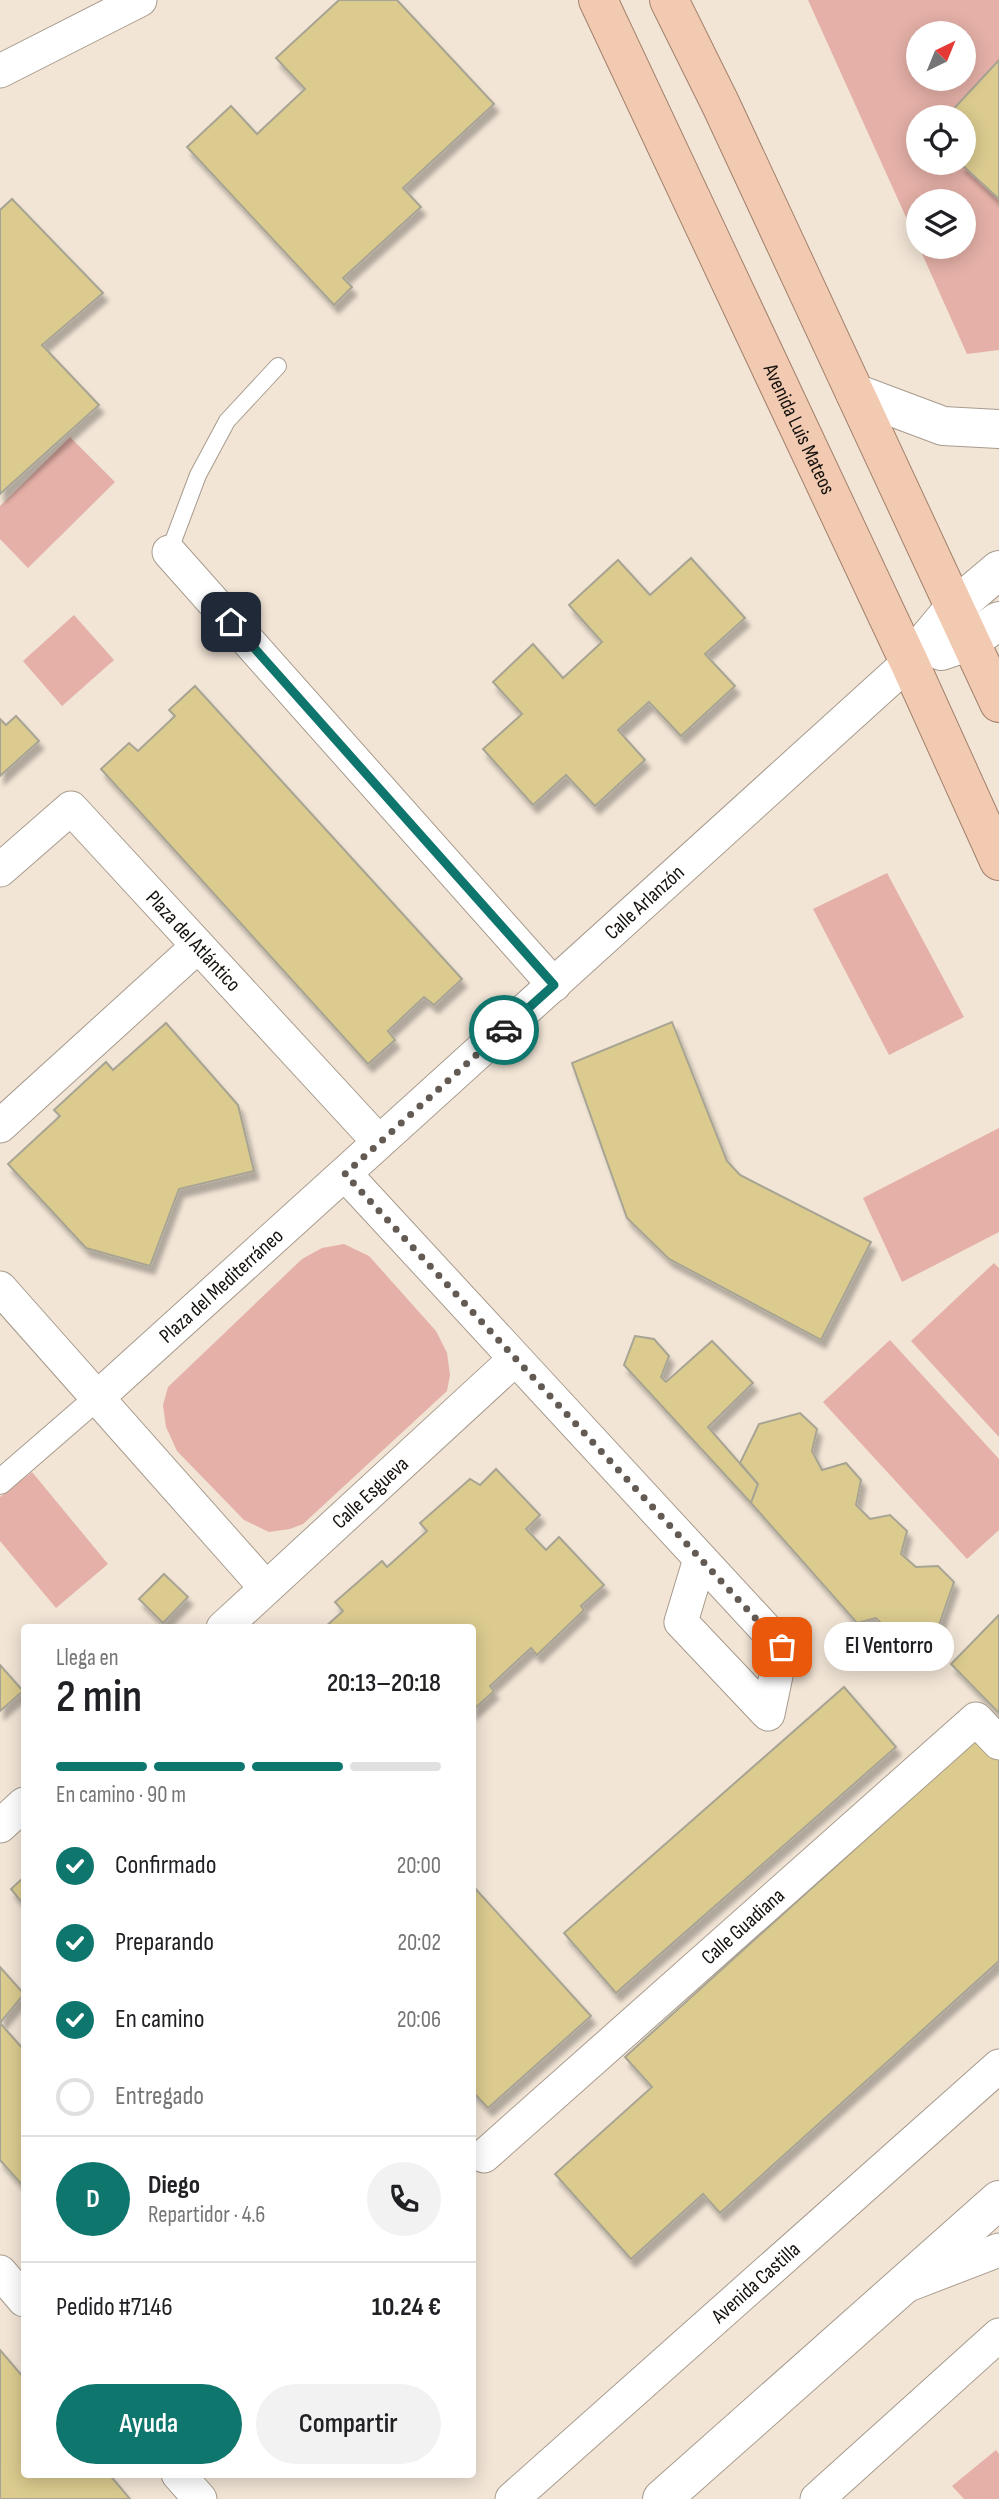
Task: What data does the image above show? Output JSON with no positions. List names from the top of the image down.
{
  "streets": {
    "highway": ["Avenida Luis Mateos"],
    "street": [
      "Calle Arlanzón",
      "Plaza del Atlántico",
      "Plaza del Mediterráneo",
      "Calle Esgueva",
      "Calle Guadiana",
      "Avenida Castilla"
    ]
  },
  "crossings": [
    ["Avenida Luis Mateos", "Calle Arlanzón"],
    ["Calle Arlanzón", "Plaza del Atlántico"],
    ["Calle Arlanzón", "Plaza del Mediterráneo"],
    ["Plaza del Atlántico", "Plaza del Mediterráneo"]
  ],
  "places": ["El Ventorro"],
  "north": "top right",
  "page": {
    "bubble": "El Ventorro",
    "heading": ["2 min", "Llega en", "20:13–20:18"],
    "panel": [
      "Diego",
      "Repartidor · 4.6",
      "Pedido #7146",
      "10.24 €"
    ],
    "bar": "En camino · 90 m",
    "list": [
      ["Confirmado", "20:00"],
      ["Preparando", "20:02"],
      ["En camino", "20:06"],
      "Entregado"
    ],
    "round": "D",
    "buttons": ["Ayuda", "Compartir"]
  }
}
